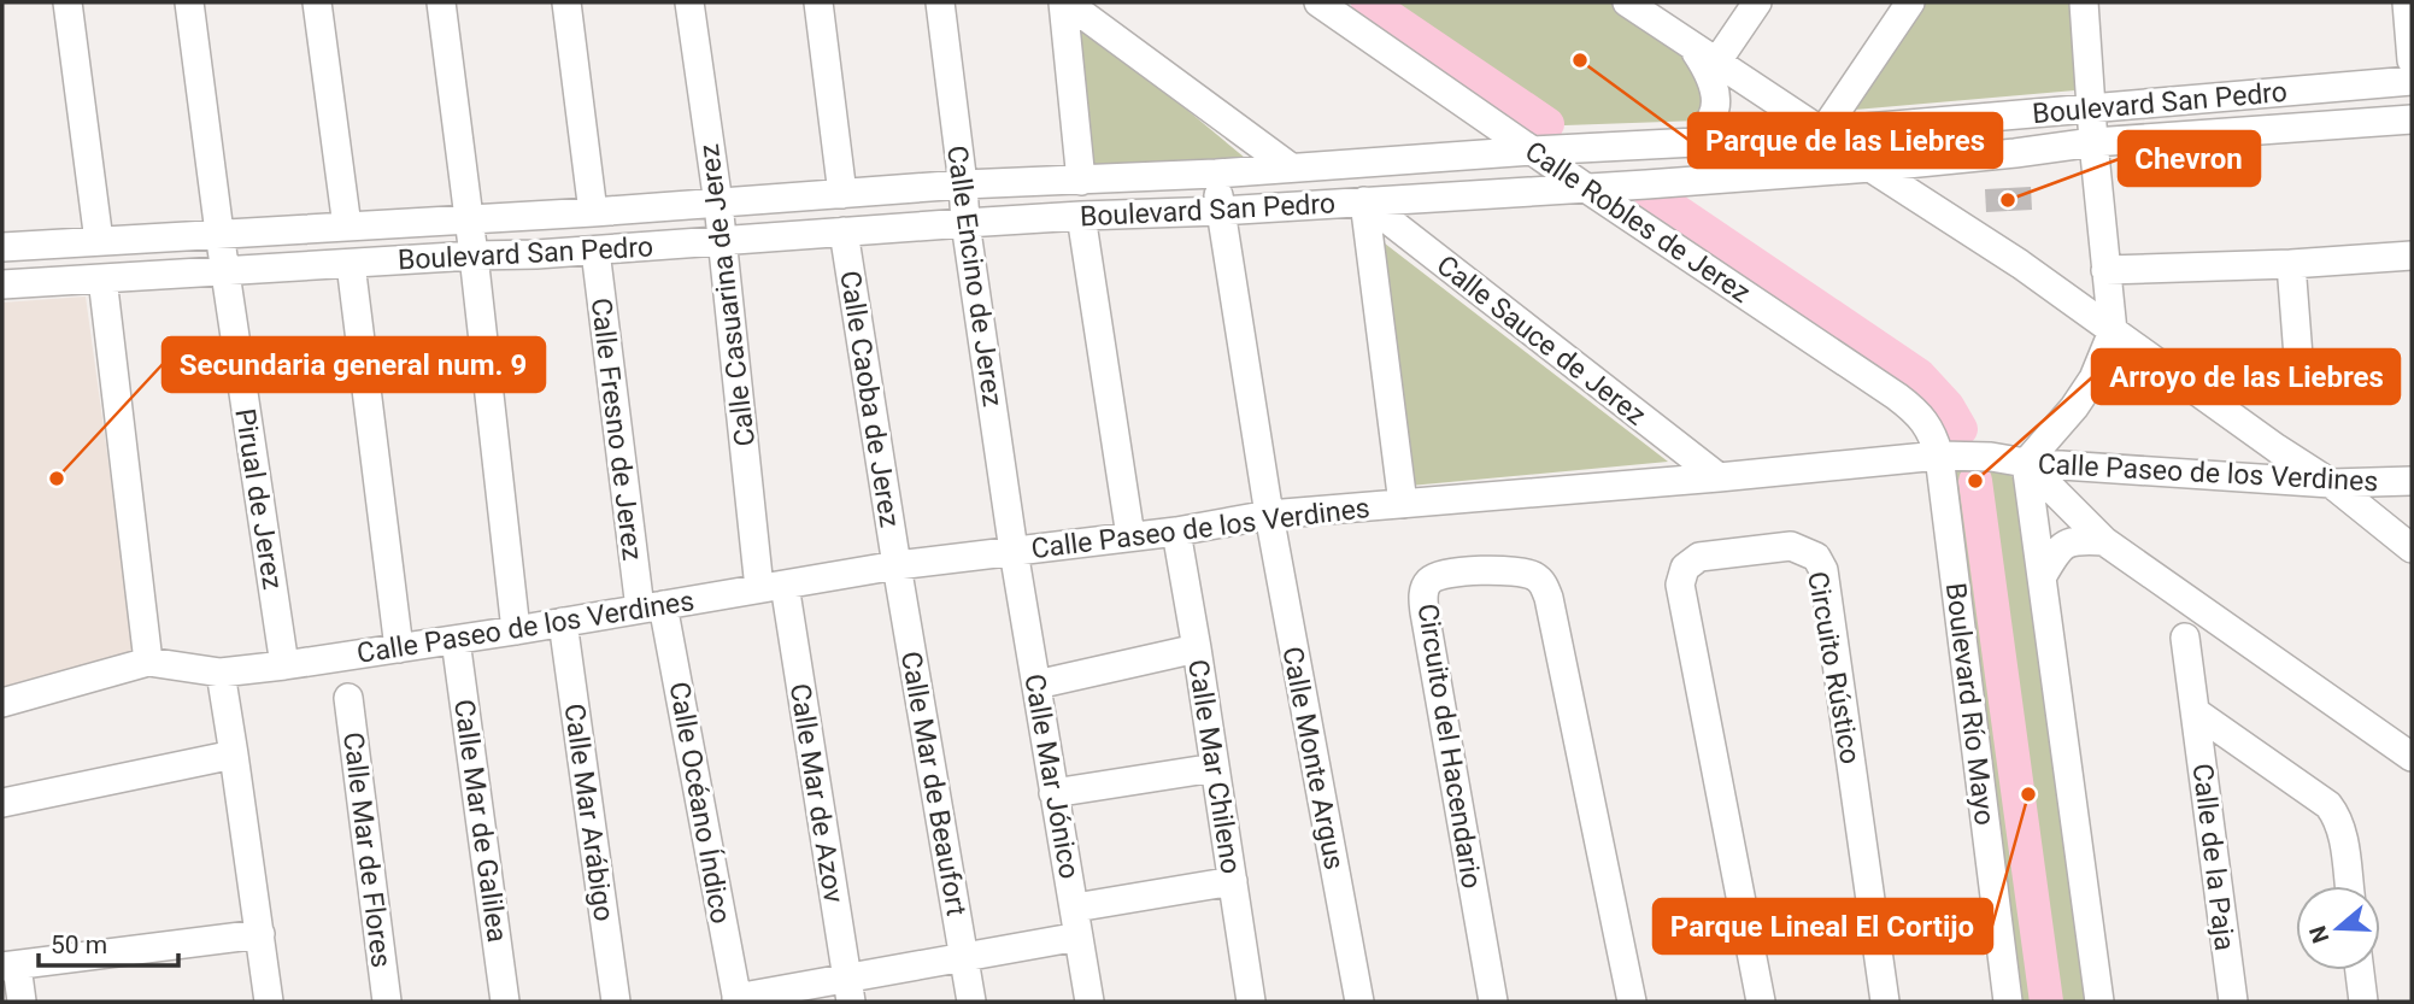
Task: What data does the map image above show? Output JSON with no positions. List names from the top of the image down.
{
  "streets": {
    "street": [
      "Boulevard San Pedro",
      "Calle Robles de Jerez",
      "Calle Encino de Jerez",
      "Calle Casuarina de Jerez",
      "Calle Sauce de Jerez",
      "Calle Caoba de Jerez",
      "Calle Fresno de Jerez",
      "Calle Paseo de los Verdines",
      "Pirual de Jerez",
      "Circuito Rústico",
      "Boulevard Río Mayo",
      "Circuito del Hacendario",
      "Calle Monte Argus",
      "Calle Mar Chileno",
      "Calle Mar Jónico",
      "Calle Mar de Beaufort",
      "Calle Mar de Azov",
      "Calle Océano Índico",
      "Calle Mar Arábigo",
      "Calle Mar de Galilea",
      "Calle Mar de Flores",
      "Calle de la Paja"
    ]
  },
  "crossings": [
    ["Boulevard San Pedro", "Calle Robles de Jerez"],
    ["Boulevard San Pedro", "Calle Encino de Jerez"],
    ["Boulevard San Pedro", "Calle Casuarina de Jerez"],
    ["Boulevard San Pedro", "Calle Sauce de Jerez"],
    ["Boulevard San Pedro", "Calle Caoba de Jerez"],
    ["Boulevard San Pedro", "Calle Fresno de Jerez"],
    ["Boulevard San Pedro", "Pirual de Jerez"],
    ["Boulevard San Pedro", "Calle Monte Argus"],
    ["Calle Robles de Jerez", "Calle Paseo de los Verdines"],
    ["Calle Robles de Jerez", "Boulevard Río Mayo"],
    ["Calle Encino de Jerez", "Calle Paseo de los Verdines"],
    ["Calle Encino de Jerez", "Calle Mar Jónico"],
    ["Calle Casuarina de Jerez", "Calle Paseo de los Verdines"],
    ["Calle Casuarina de Jerez", "Calle Mar de Azov"],
    ["Calle Sauce de Jerez", "Calle Paseo de los Verdines"],
    ["Calle Caoba de Jerez", "Calle Paseo de los Verdines"],
    ["Calle Caoba de Jerez", "Calle Mar de Beaufort"],
    ["Calle Fresno de Jerez", "Calle Paseo de los Verdines"],
    ["Calle Fresno de Jerez", "Calle Océano Índico"],
    ["Calle Paseo de los Verdines", "Pirual de Jerez"],
    ["Calle Paseo de los Verdines", "Boulevard Río Mayo"],
    ["Calle Paseo de los Verdines", "Calle Monte Argus"],
    ["Calle Paseo de los Verdines", "Calle Mar Chileno"],
    ["Calle Paseo de los Verdines", "Calle Mar Jónico"],
    ["Calle Paseo de los Verdines", "Calle Mar de Beaufort"],
    ["Calle Paseo de los Verdines", "Calle Mar de Azov"],
    ["Calle Paseo de los Verdines", "Calle Océano Índico"],
    ["Calle Paseo de los Verdines", "Calle Mar Arábigo"],
    ["Calle Paseo de los Verdines", "Calle Mar de Galilea"]
  ],
  "places": [
    "Parque de las Liebres",
    "Chevron",
    "Secundaria general num. 9",
    "Arroyo de las Liebres",
    "Parque Lineal El Cortijo"
  ],
  "scale_bar": "50 m",
  "north": "left"
}
